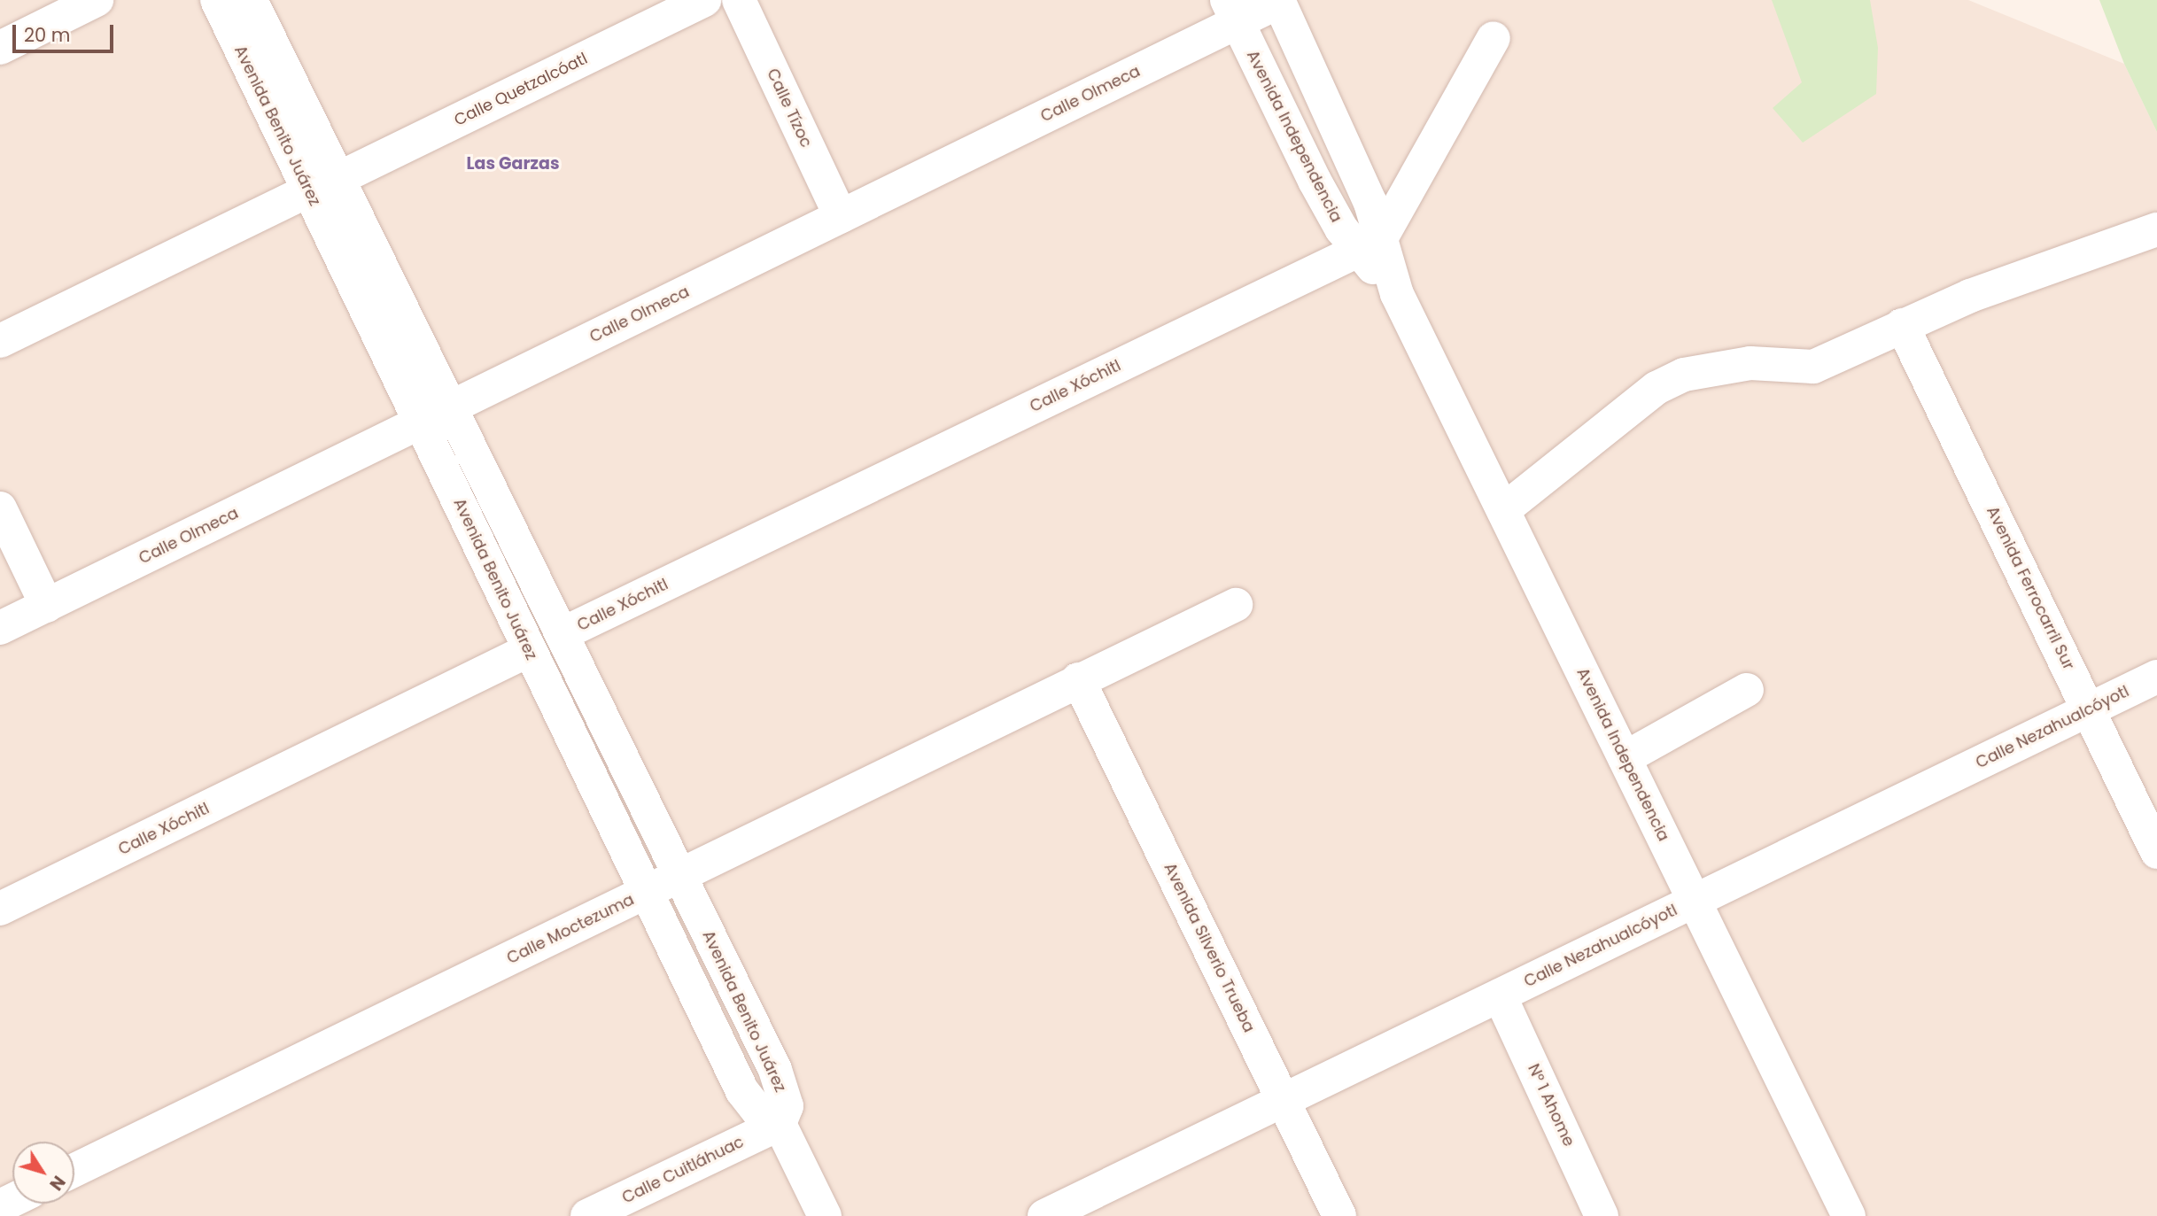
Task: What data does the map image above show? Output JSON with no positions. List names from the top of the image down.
{
  "streets": {
    "street": [
      "Calle Quetzalcóatl",
      "Calle Olmeca",
      "Calle Tízoc",
      "Avenida Benito Juárez",
      "Avenida Independencia",
      "Calle Xóchitl",
      "Avenida Ferrocarril Sur",
      "Calle Nezahualcóyotl",
      "Calle Moctezuma",
      "Avenida Silverio Trueba",
      "N° 1 Ahome",
      "Calle Cuitláhuac"
    ]
  },
  "crossings": [
    ["Calle Quetzalcóatl", "Avenida Benito Juárez"],
    ["Calle Olmeca", "Calle Tízoc"],
    ["Calle Olmeca", "Avenida Benito Juárez"],
    ["Calle Olmeca", "Avenida Independencia"],
    ["Avenida Benito Juárez", "Calle Xóchitl"],
    ["Avenida Benito Juárez", "Calle Moctezuma"],
    ["Avenida Benito Juárez", "Calle Cuitláhuac"],
    ["Avenida Independencia", "Calle Xóchitl"],
    ["Avenida Independencia", "Calle Nezahualcóyotl"],
    ["Avenida Ferrocarril Sur", "Calle Nezahualcóyotl"],
    ["Calle Nezahualcóyotl", "Avenida Silverio Trueba"],
    ["Calle Nezahualcóyotl", "N° 1 Ahome"],
    ["Calle Moctezuma", "Avenida Silverio Trueba"]
  ],
  "districts": ["Las Garzas"],
  "scale_bar": "20 m",
  "north": "bottom right"
}
